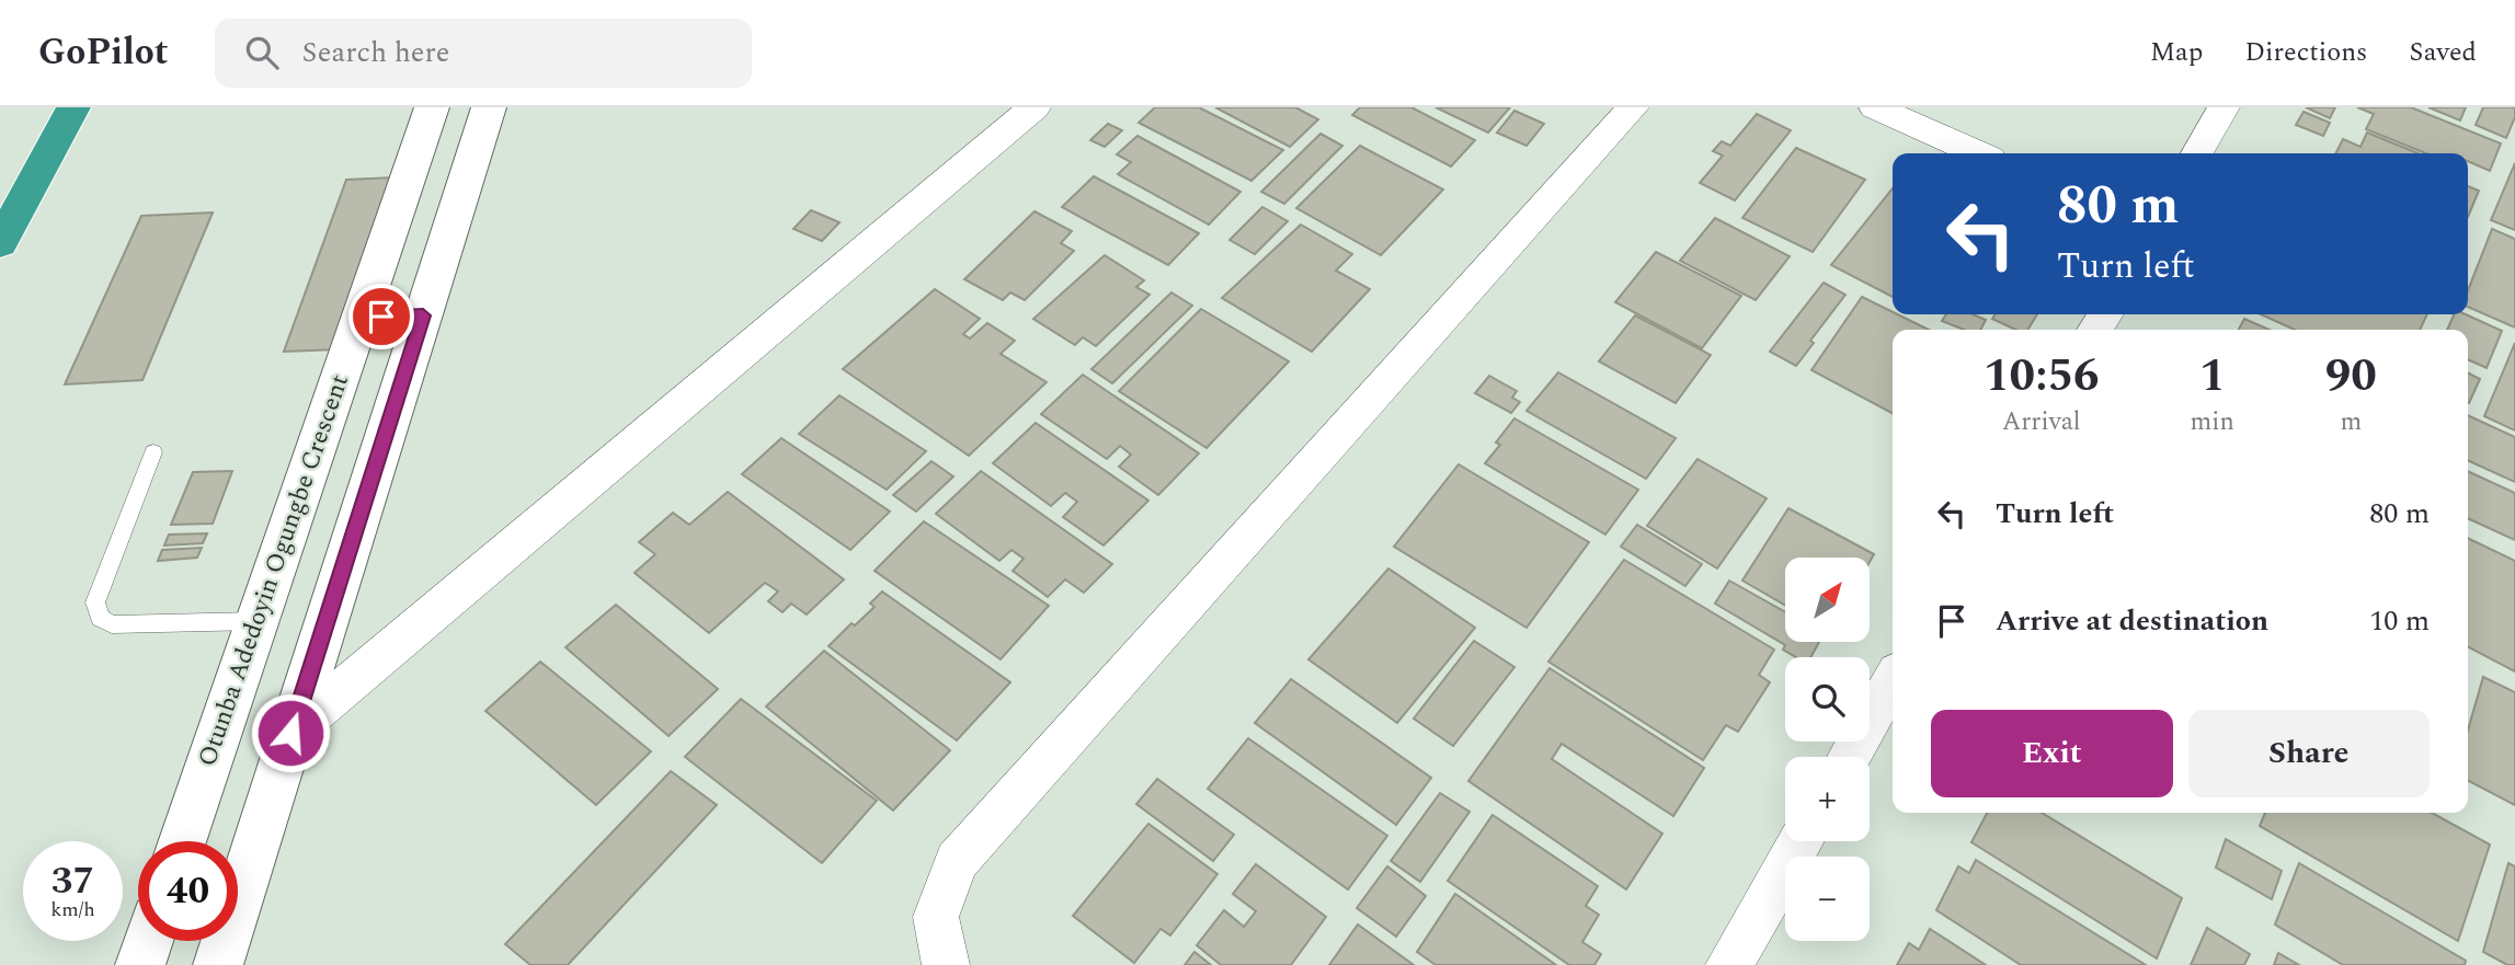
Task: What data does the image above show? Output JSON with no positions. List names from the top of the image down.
{
  "streets": {
    "street": ["Otunba Adedoyin Ogungbe Crescent"]
  },
  "north": "top right",
  "page": {
    "header": "GoPilot",
    "search": "Search here",
    "nav": ["Map", "Directions", "Saved"],
    "turn": ["80 m", "Turn left"],
    "eta": [
      "10:56",
      "Arrival",
      "1",
      "min",
      "90",
      "m"
    ],
    "list": [
      {
        "name": "Turn left",
        "value": "80 m"
      },
      {
        "name": "Arrive at destination",
        "value": "10 m"
      }
    ],
    "map_buttons": ["+", "−"],
    "buttons": ["Exit", "Share"],
    "speed": "37 km/h",
    "limit": "40"
  }
}
